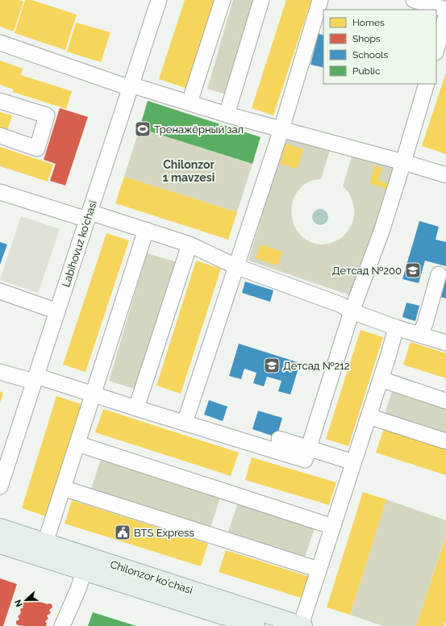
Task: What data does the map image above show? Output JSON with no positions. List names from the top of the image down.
{
  "streets": {
    "main road": ["Chilonzor ko'chasi"],
    "street": ["Labihovuz ko'chasi"]
  },
  "districts": ["Chilonzor 1 mavzesi"],
  "places": {
    "sports": ["Тренажёрный зал"],
    "school or university": ["Детсад №200", "Детсад №212"],
    "public building": ["BTS Express"]
  },
  "legend": [
    "Homes",
    "Shops",
    "Schools",
    "Public"
  ],
  "north": "left"
}
